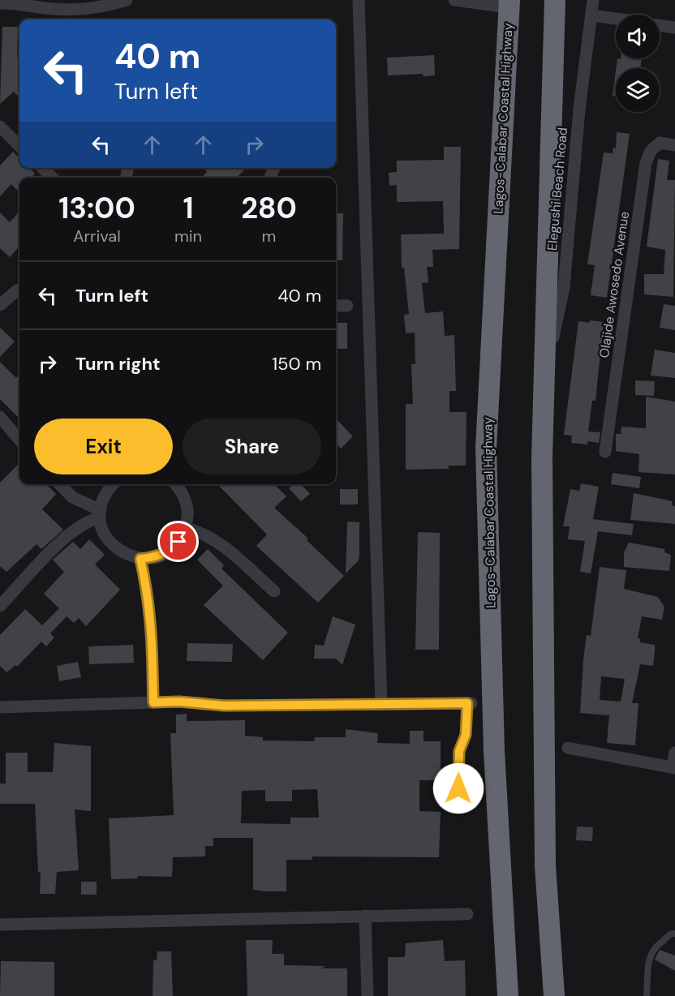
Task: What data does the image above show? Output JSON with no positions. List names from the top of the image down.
{
  "streets": {
    "highway": ["Lagos-Calabar Coastal Highway"],
    "street": ["Elegushi Beach Road", "Olajide Awosedo Avenue"]
  },
  "page": {
    "turn": ["40 m", "Turn left"],
    "eta": [
      "13:00",
      "Arrival",
      "1",
      "min",
      "280",
      "m"
    ],
    "list": [
      {
        "name": "Turn left",
        "value": "40 m"
      },
      {
        "name": "Turn right",
        "value": "150 m"
      }
    ],
    "buttons": ["Exit", "Share"]
  }
}
